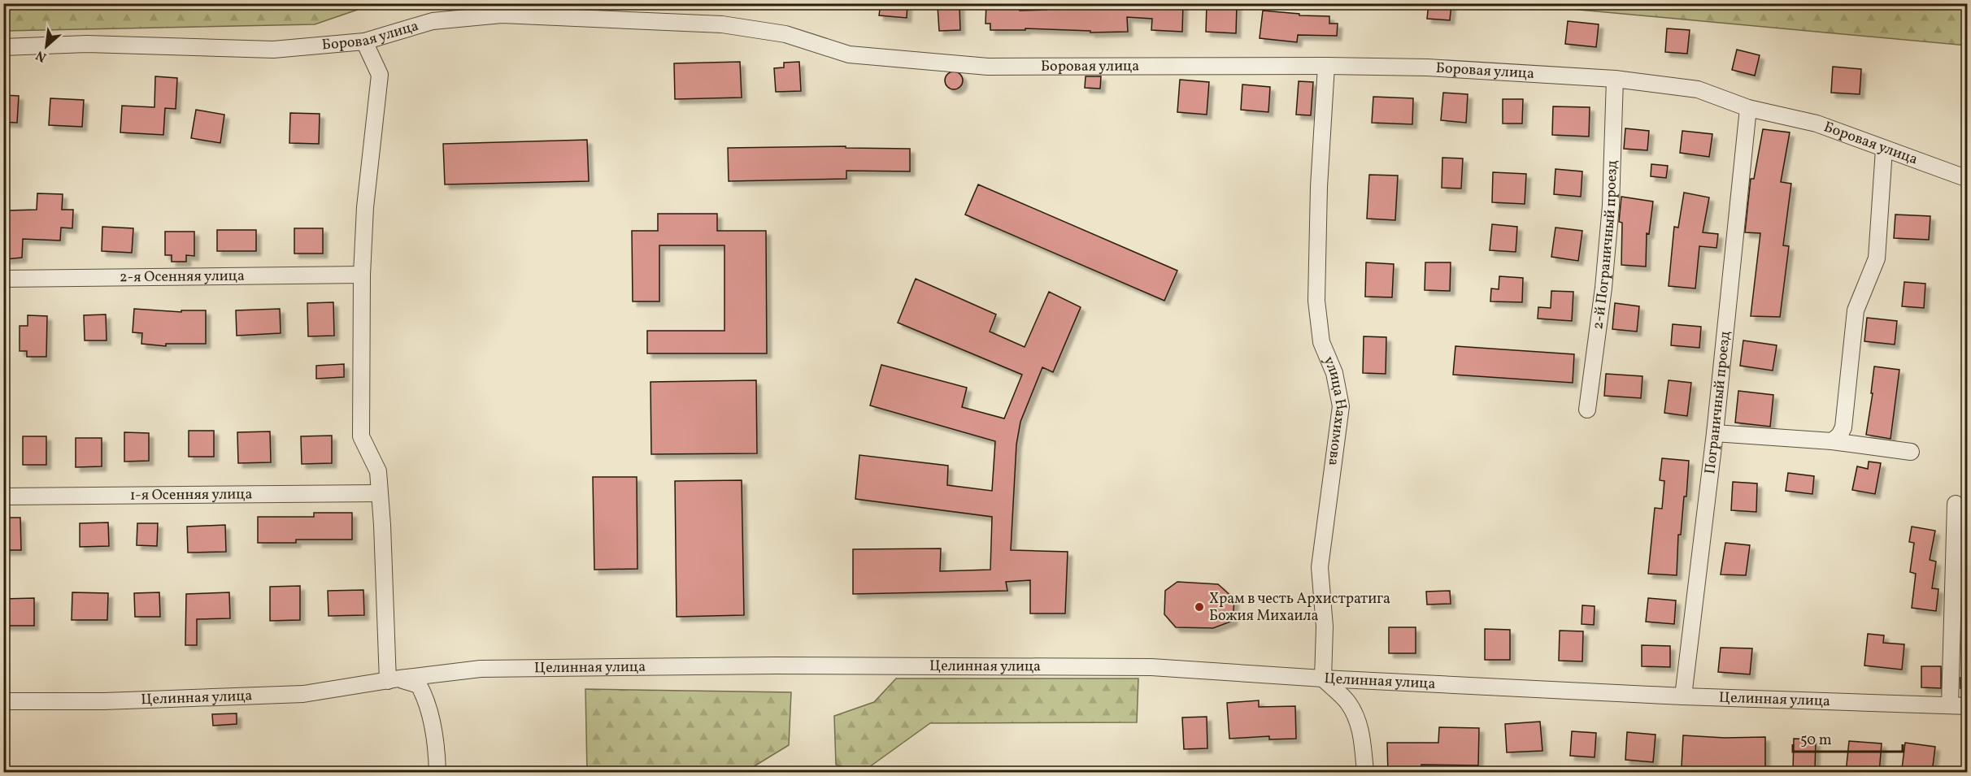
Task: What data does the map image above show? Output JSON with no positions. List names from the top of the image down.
{
  "streets": {
    "street": [
      "Боровая улица",
      "2-й Пограничный проезд",
      "2-я Осенняя улица",
      "Пограничный проезд",
      "улица Нахимова",
      "1-я Осенняя улица",
      "Целинная улица"
    ]
  },
  "crossings": [
    ["Боровая улица", "2-й Пограничный проезд"],
    ["Боровая улица", "Пограничный проезд"],
    ["Боровая улица", "улица Нахимова"],
    ["Пограничный проезд", "Целинная улица"],
    ["улица Нахимова", "Целинная улица"]
  ],
  "places": ["Храм в честь Архистратига Божия Михаила"],
  "scale_bar": "50 m",
  "north": "bottom left"
}
